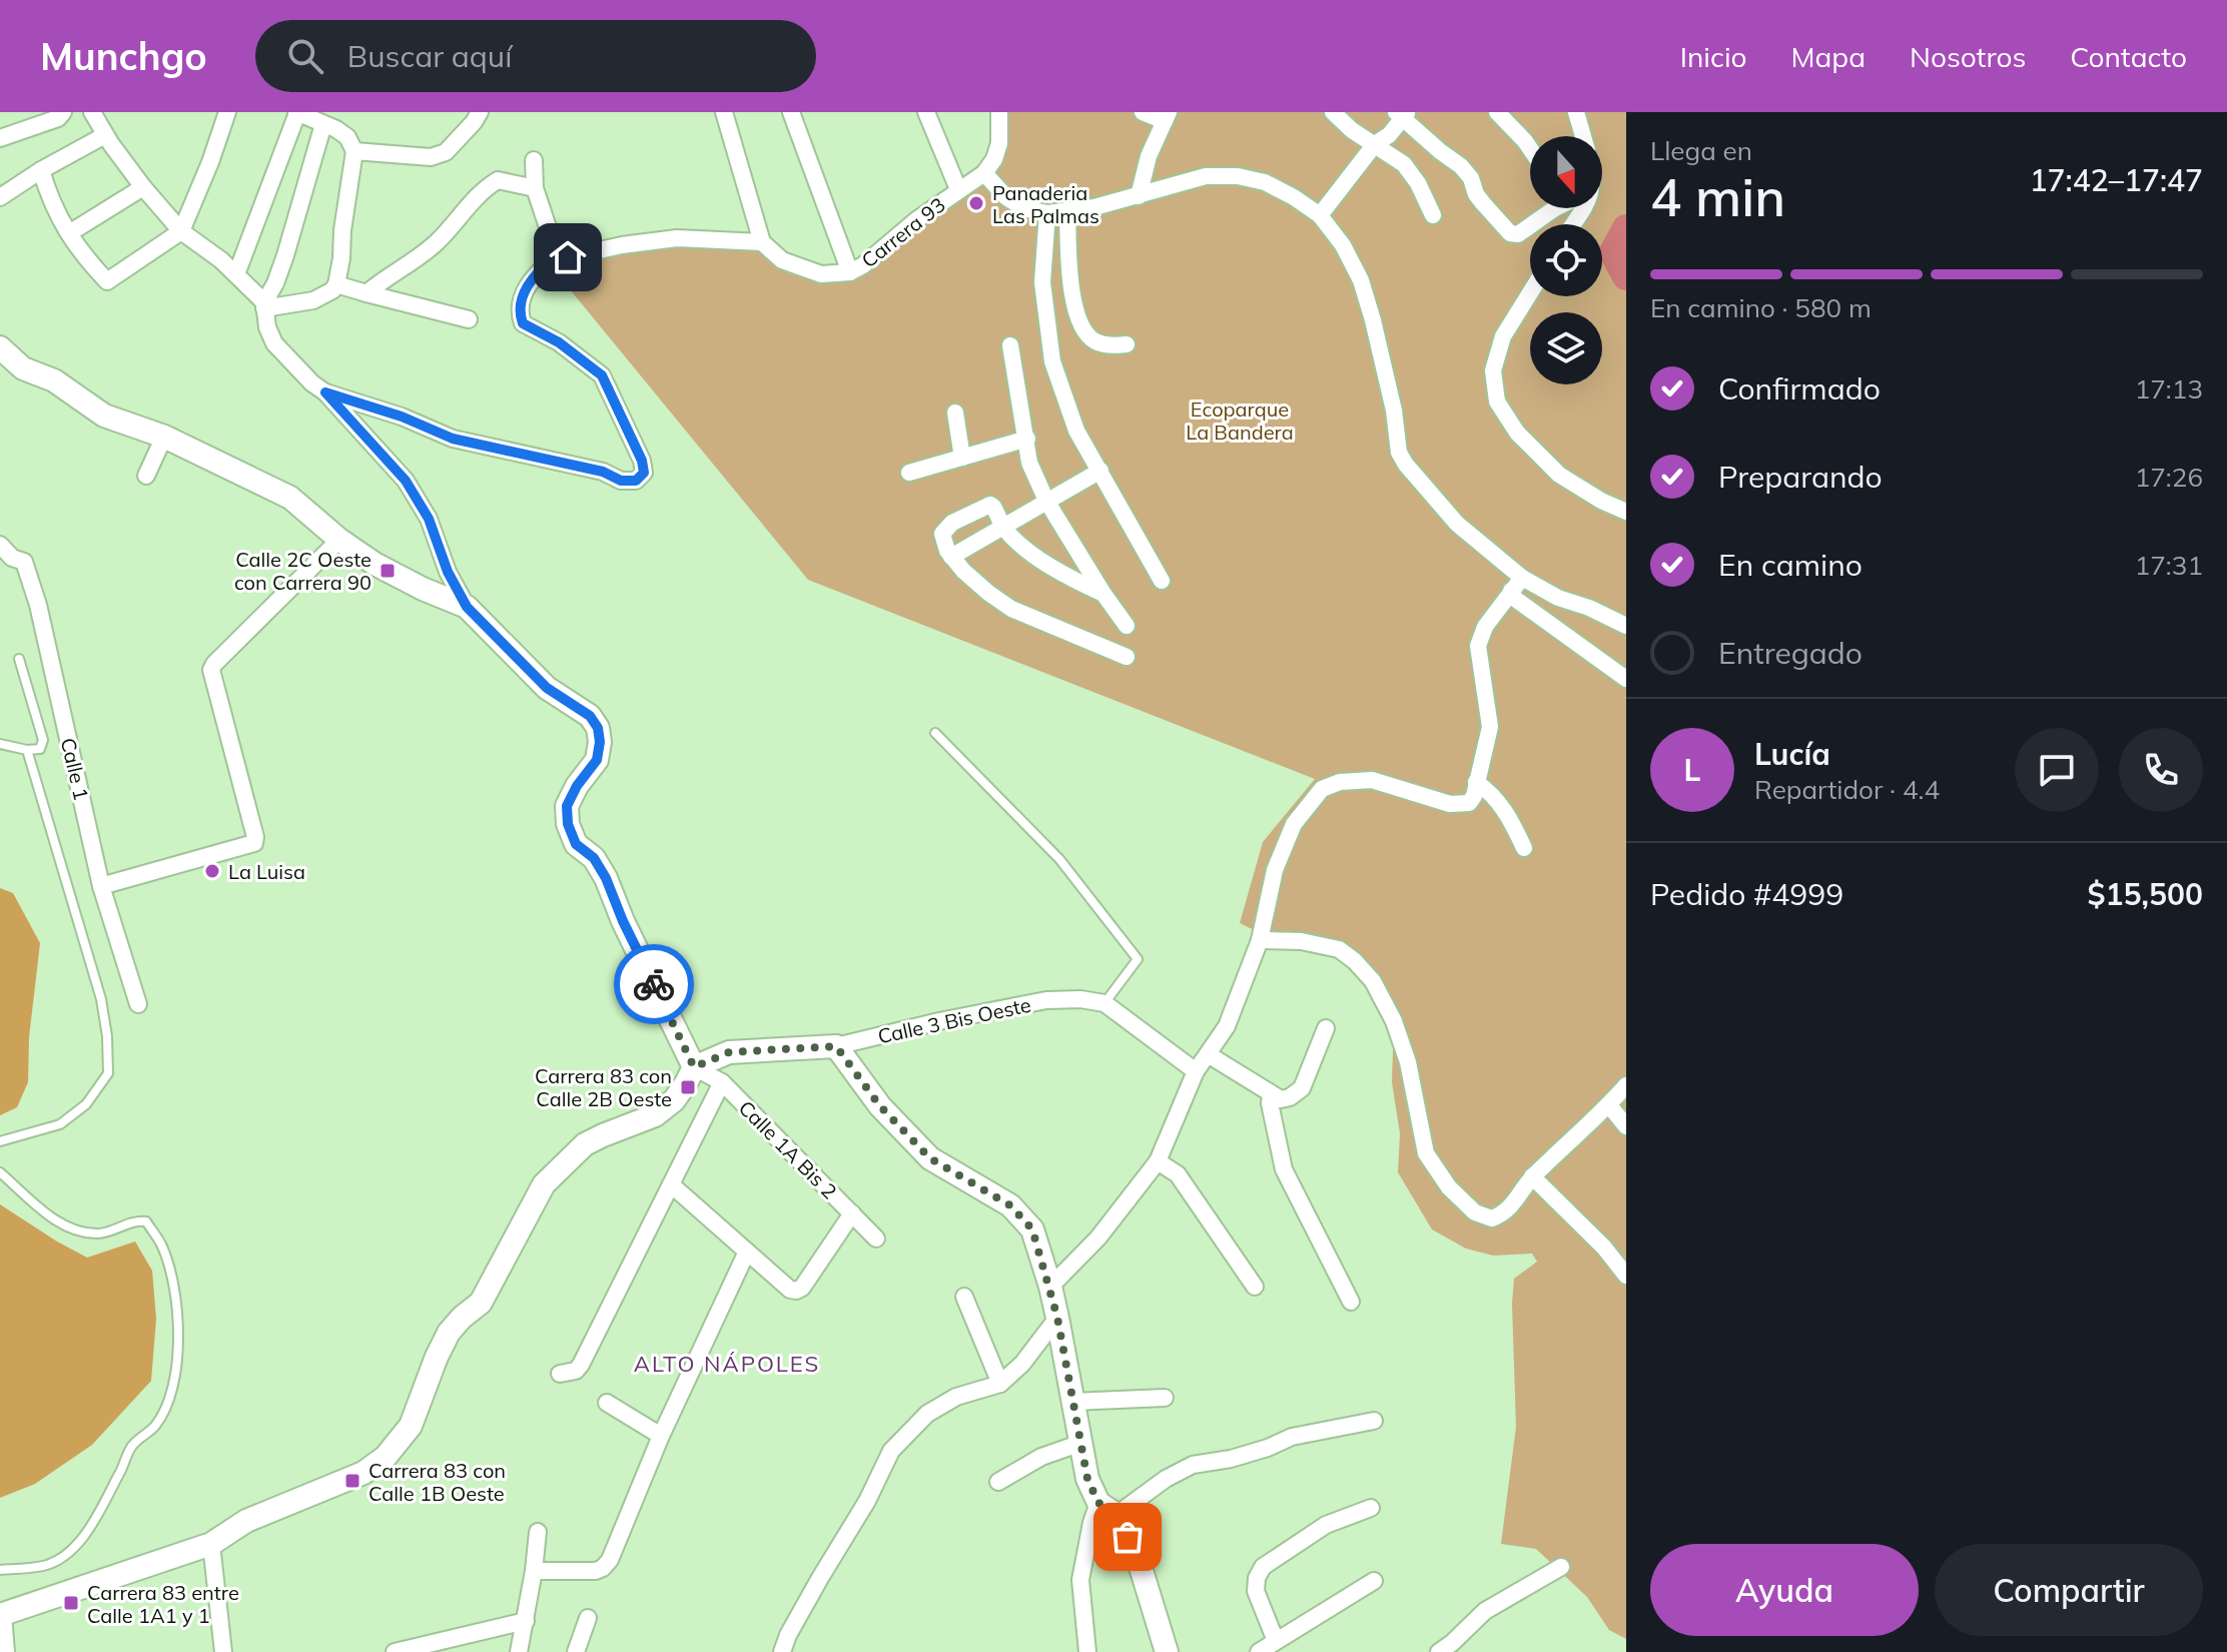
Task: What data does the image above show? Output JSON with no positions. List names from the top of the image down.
{
  "streets": {
    "street": [
      "Carrera 93",
      "Calle 1",
      "Calle 3 Bis Oeste",
      "Calle 1A Bis 2"
    ]
  },
  "crossings": [
    ["Calle 3 Bis Oeste", "Calle 1A Bis 2"]
  ],
  "districts": ["ALTO NÁPOLES"],
  "parks": ["Ecoparque La Bandera"],
  "places": {
    "other": ["Panaderia Las Palmas", "La Luisa"],
    "transit": [
      "Calle 2C Oeste con Carrera 90",
      "Carrera 83 con Calle 2B Oeste",
      "Carrera 83 con Calle 1B Oeste",
      "Carrera 83 entre Calle 1A1 y 1"
    ]
  },
  "north": "bottom",
  "page": {
    "header": "Munchgo",
    "search": "Buscar aquí",
    "nav": [
      "Inicio",
      "Mapa",
      "Nosotros",
      "Contacto"
    ],
    "heading": ["4 min", "Llega en", "17:42–17:47"],
    "panel": [
      "Lucía",
      "Repartidor · 4.4",
      "Pedido #4999",
      "$15,500"
    ],
    "bar": "En camino · 580 m",
    "list": [
      ["Confirmado", "17:13"],
      ["Preparando", "17:26"],
      ["En camino", "17:31"],
      "Entregado"
    ],
    "round": "L",
    "buttons": ["Ayuda", "Compartir"]
  }
}
